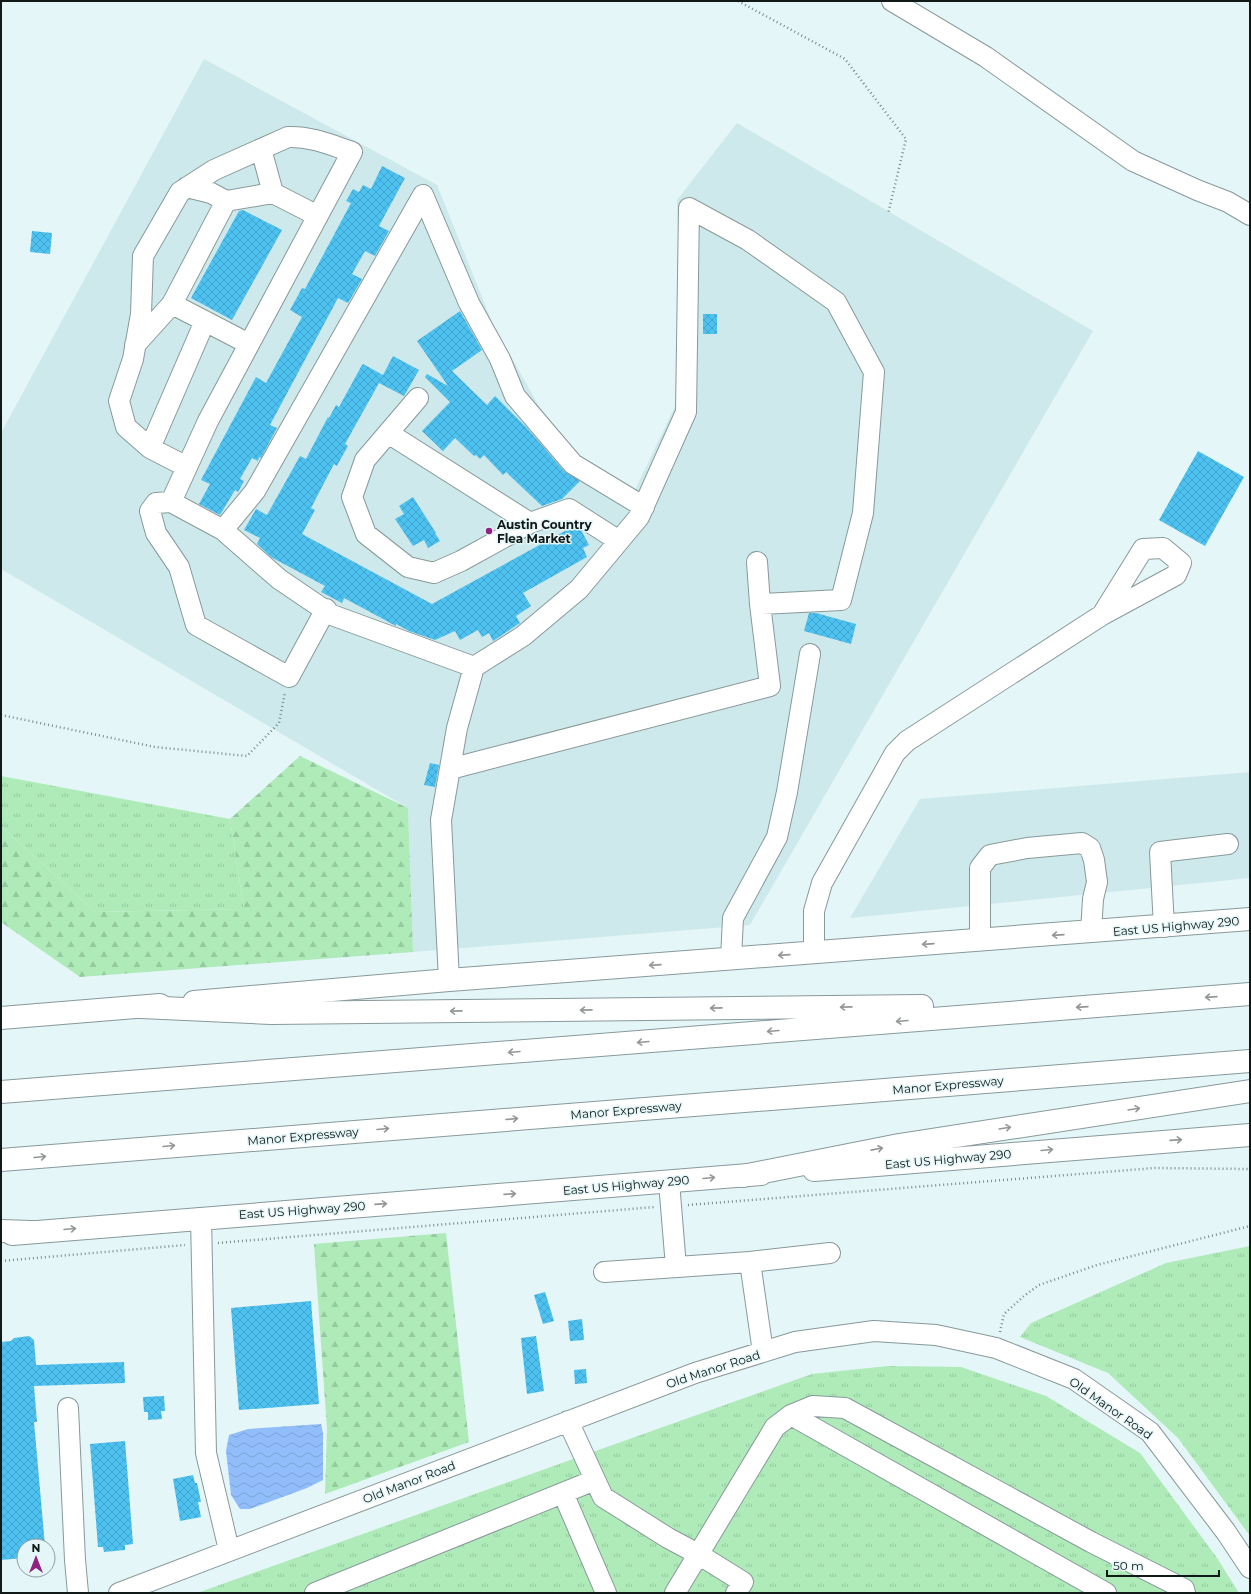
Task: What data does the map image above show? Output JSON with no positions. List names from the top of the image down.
{
  "streets": {
    "main road": ["East US Highway 290", "Manor Expressway"],
    "street": ["Old Manor Road"]
  },
  "places": ["Austin Country Flea Market"],
  "scale_bar": "50 m",
  "north": "top"
}
